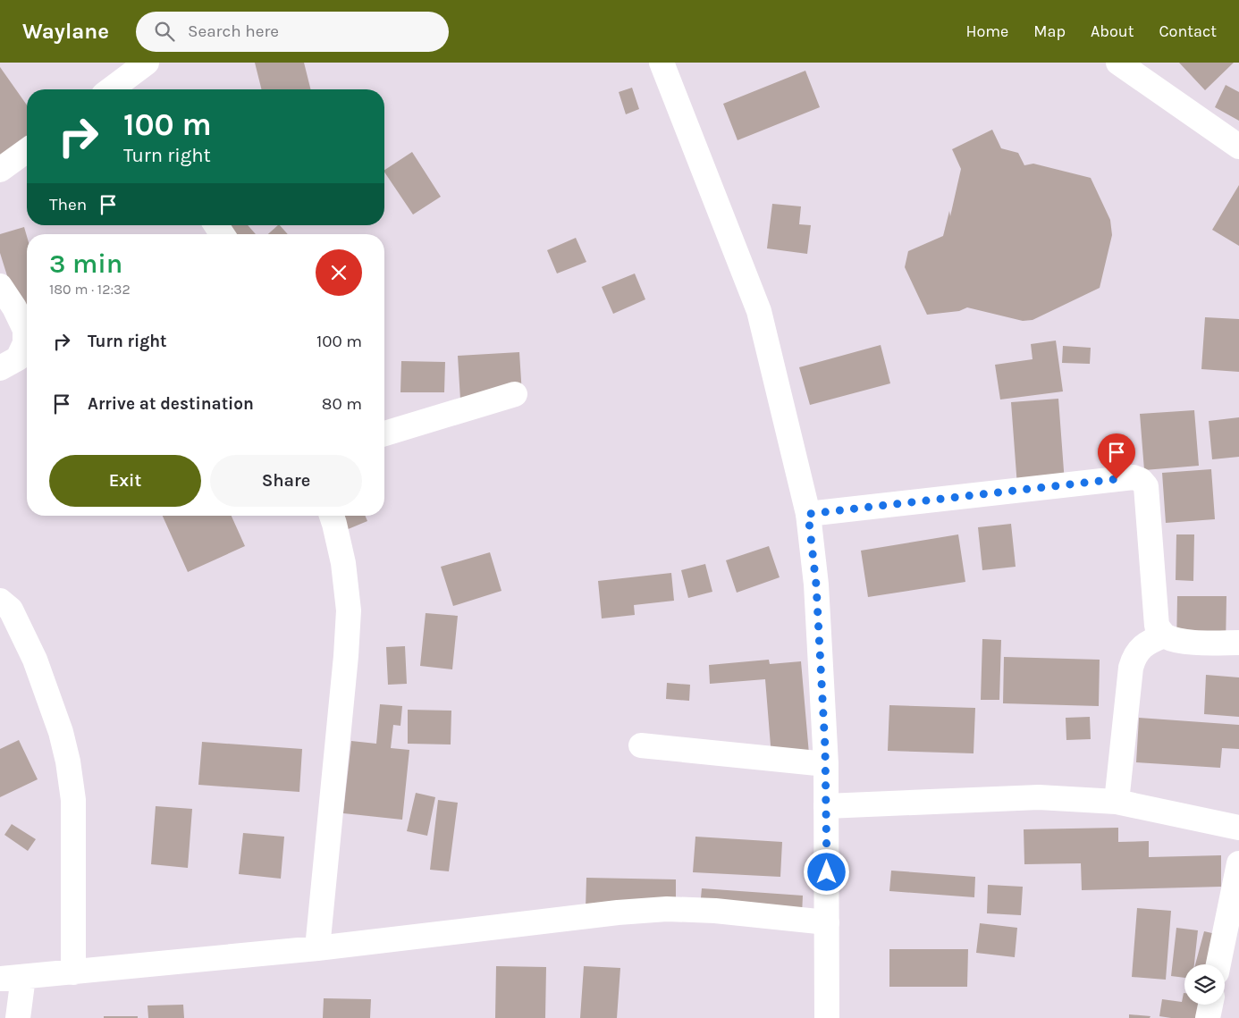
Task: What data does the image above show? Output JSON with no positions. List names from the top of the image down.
{
  "page": {
    "header": "Waylane",
    "search": "Search here",
    "nav": [
      "Home",
      "Map",
      "About",
      "Contact"
    ],
    "turn": ["100 m", "Turn right"],
    "then": "Then",
    "heading": ["3 min", "180 m · 12:32"],
    "list": [
      {
        "name": "Turn right",
        "value": "100 m"
      },
      {
        "name": "Arrive at destination",
        "value": "80 m"
      }
    ],
    "buttons": ["Exit", "Share"]
  }
}
